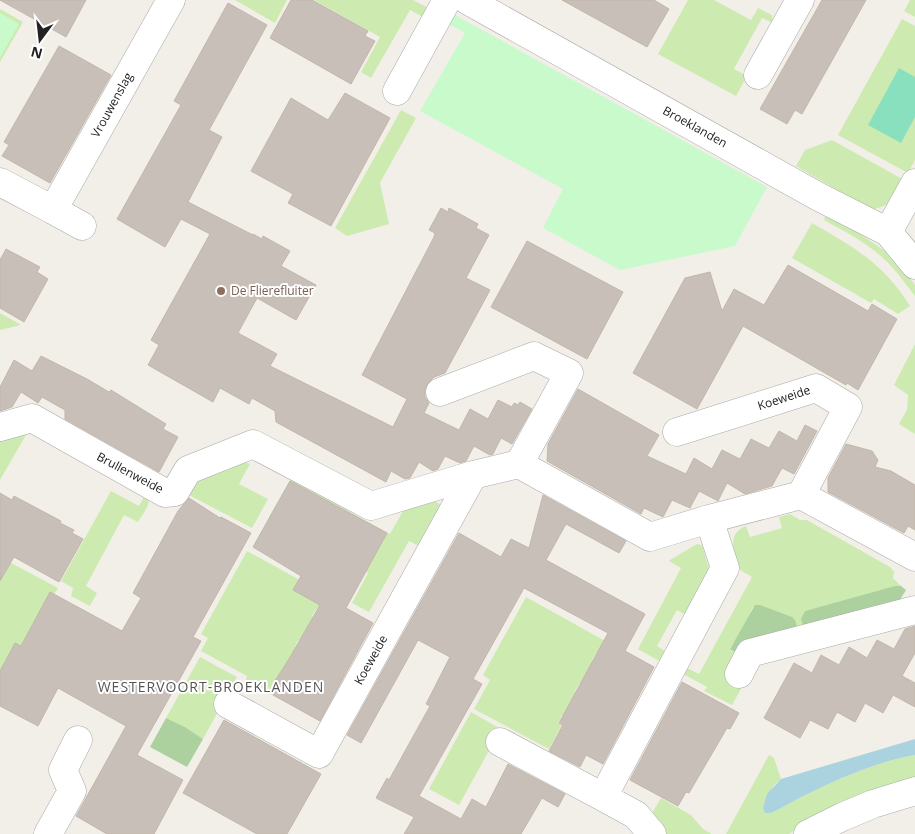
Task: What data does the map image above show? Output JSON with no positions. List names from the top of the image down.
{
  "streets": {
    "street": [
      "Vrouwenslag",
      "Broeklanden",
      "Koeweide",
      "Brullenweide"
    ]
  },
  "crossings": [
    ["Koeweide", "Brullenweide"]
  ],
  "districts": ["WESTERVOORT-BROEKLANDEN"],
  "places": ["De Flierefluiter"],
  "north": "bottom"
}
